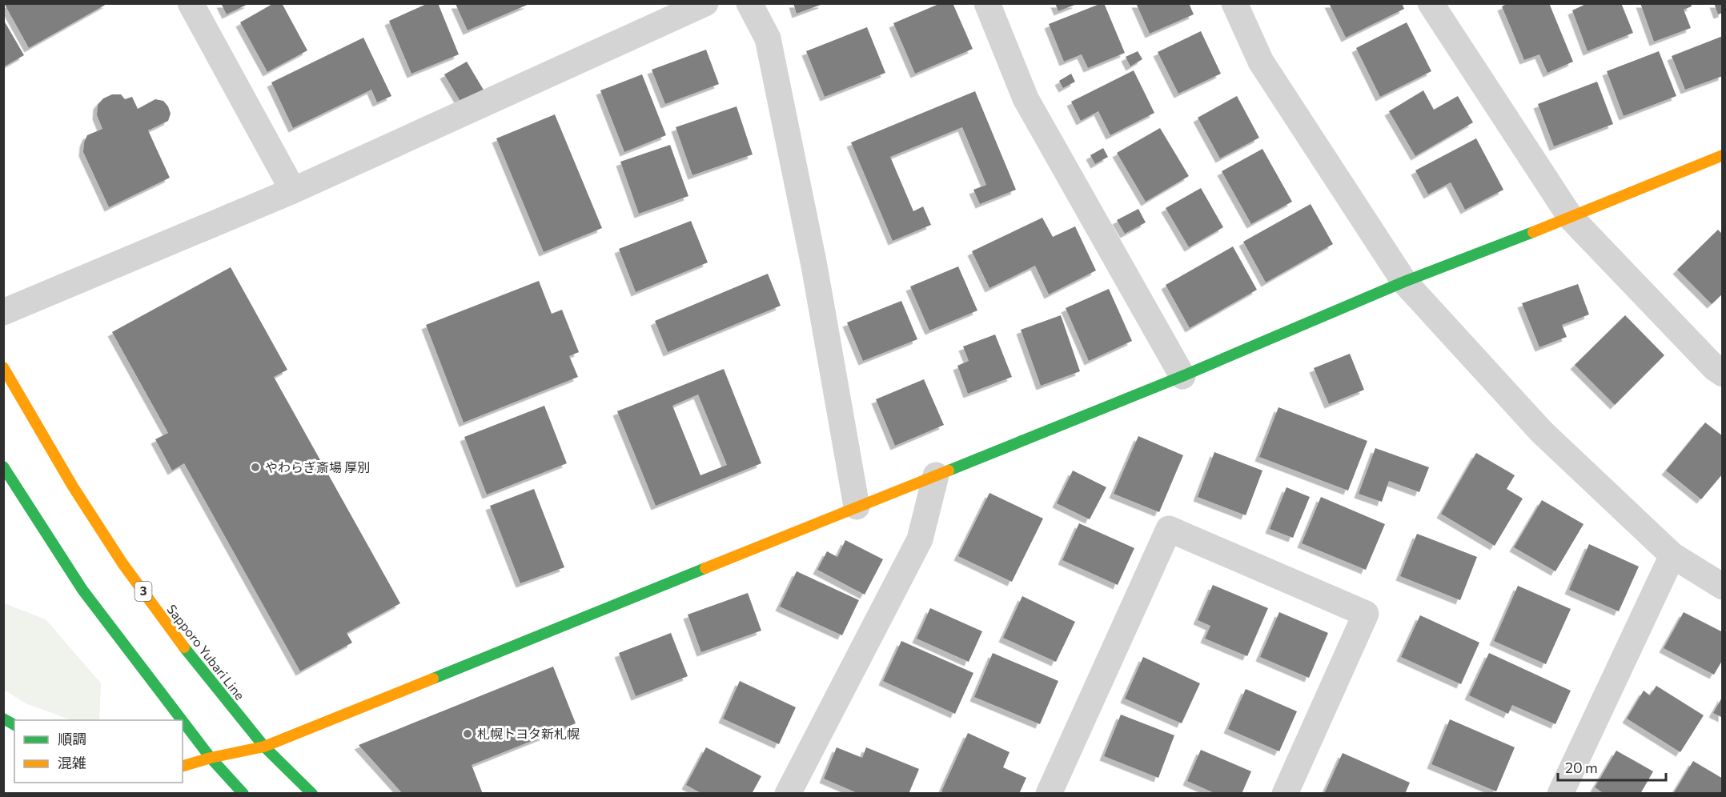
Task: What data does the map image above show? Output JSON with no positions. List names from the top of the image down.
{
  "streets": {
    "street": ["3", "Sapporo Yubari Line"]
  },
  "places": ["やわらぎ斎場 厚別", "札幌トヨタ新札幌"],
  "legend": ["順調", "混雑"],
  "scale_bar": "20 m"
}
